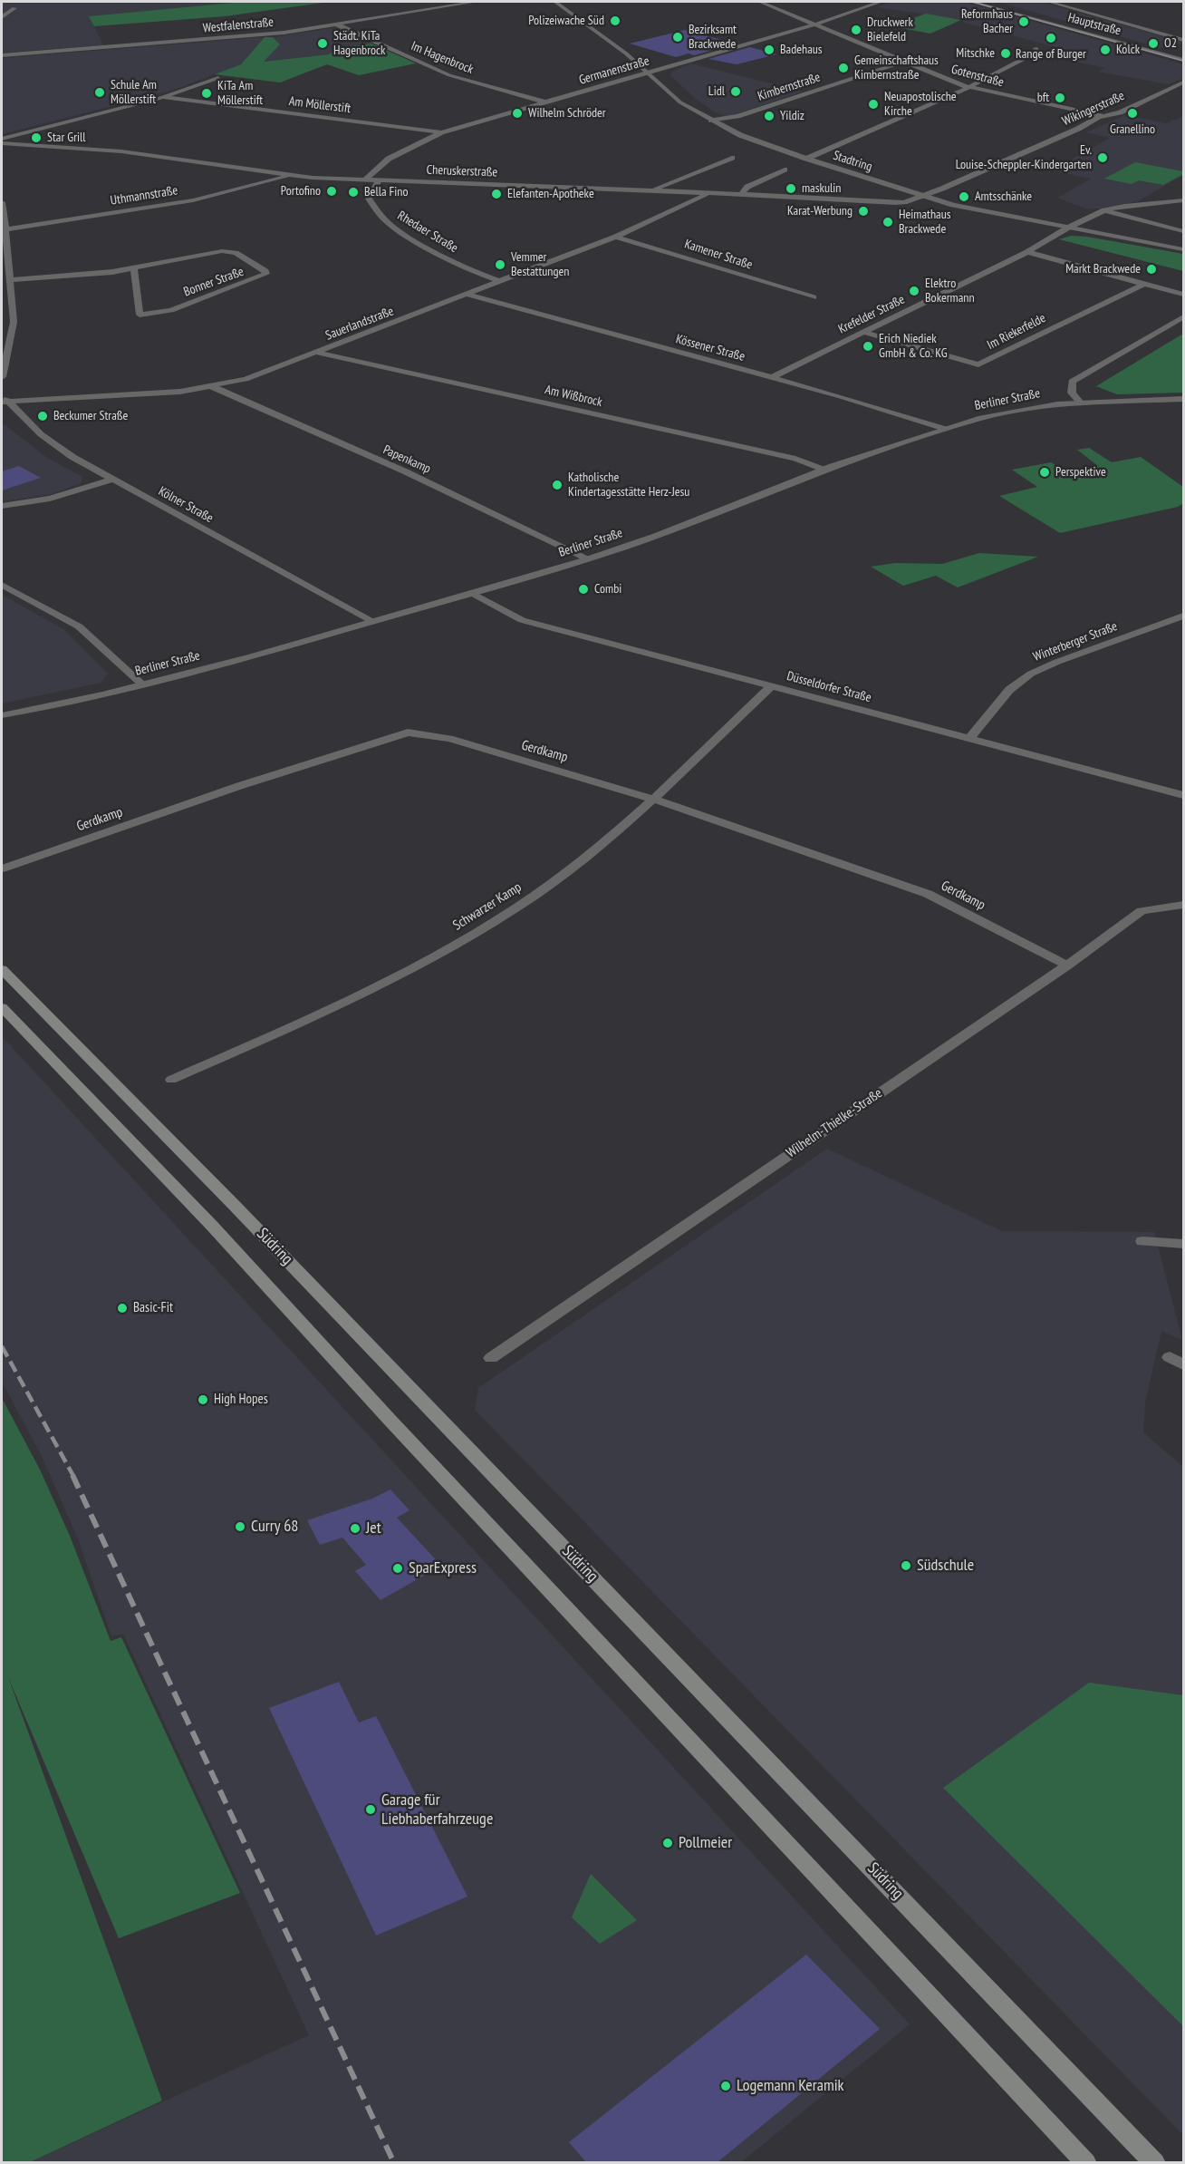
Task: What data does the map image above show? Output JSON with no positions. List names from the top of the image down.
{
  "streets": {
    "main road": ["Südring"],
    "street": [
      "Hauptstraße",
      "Westfalenstraße",
      "Im Hagenbrock",
      "Germanenstraße",
      "Gotenstraße",
      "Kimbernstraße",
      "Am Möllerstift",
      "Wikingerstraße",
      "Stadtring",
      "Cheruskerstraße",
      "Uthmannstraße",
      "Rhedaer Straße",
      "Kamener Straße",
      "Bonner Straße",
      "Krefelder Straße",
      "Sauerlandstraße",
      "Im Riekerfelde",
      "Kössener Straße",
      "Am Wißbrock",
      "Berliner Straße",
      "Papenkamp",
      "Kölner Straße",
      "Winterberger Straße",
      "Düsseldorfer Straße",
      "Gerdkamp",
      "Schwarzer Kamp",
      "Wilhelm-Thielke-Straße"
    ]
  },
  "crossings": [
    ["Westfalenstraße", "Im Hagenbrock"],
    ["Im Hagenbrock", "Germanenstraße"],
    ["Germanenstraße", "Gotenstraße"],
    ["Germanenstraße", "Am Möllerstift"],
    ["Germanenstraße", "Stadtring"],
    ["Germanenstraße", "Cheruskerstraße"],
    ["Gotenstraße", "Kimbernstraße"],
    ["Gotenstraße", "Wikingerstraße"],
    ["Kimbernstraße", "Stadtring"],
    ["Wikingerstraße", "Stadtring"],
    ["Wikingerstraße", "Cheruskerstraße"],
    ["Stadtring", "Cheruskerstraße"],
    ["Stadtring", "Krefelder Straße"],
    ["Cheruskerstraße", "Uthmannstraße"],
    ["Cheruskerstraße", "Rhedaer Straße"],
    ["Cheruskerstraße", "Sauerlandstraße"],
    ["Rhedaer Straße", "Sauerlandstraße"],
    ["Kamener Straße", "Sauerlandstraße"],
    ["Krefelder Straße", "Im Riekerfelde"],
    ["Krefelder Straße", "Kössener Straße"],
    ["Sauerlandstraße", "Kössener Straße"],
    ["Sauerlandstraße", "Am Wißbrock"],
    ["Sauerlandstraße", "Papenkamp"],
    ["Sauerlandstraße", "Kölner Straße"],
    ["Kössener Straße", "Berliner Straße"],
    ["Am Wißbrock", "Berliner Straße"],
    ["Berliner Straße", "Papenkamp"],
    ["Berliner Straße", "Kölner Straße"],
    ["Berliner Straße", "Düsseldorfer Straße"],
    ["Winterberger Straße", "Düsseldorfer Straße"],
    ["Düsseldorfer Straße", "Schwarzer Kamp"],
    ["Gerdkamp", "Schwarzer Kamp"],
    ["Gerdkamp", "Wilhelm-Thielke-Straße"]
  ],
  "places": [
    "Polizeiwache Süd",
    "Reformhaus Bacher",
    "Druckwerk Bielefeld",
    "Bezirksamt Brackwede",
    "Range of Burger",
    "Städt. KiTa Hagenbrock",
    "O2",
    "Badehaus",
    "Kolck",
    "Mitschke",
    "Gemeinschaftshaus Kimbernstraße",
    "Lidl",
    "Schule Am Möllerstift",
    "KiTa Am Möllerstift",
    "bft",
    "Neuapostolische Kirche",
    "Wilhelm Schröder",
    "Granellino",
    "Yildiz",
    "Star Grill",
    "Ev. Louise-Scheppler-Kindergarten",
    "maskulin",
    "Portofino",
    "Bella Fino",
    "Elefanten-Apotheke",
    "Amtsschänke",
    "Karat-Werbung",
    "Heimathaus Brackwede",
    "Vemmer Bestattungen",
    "Markt Brackwede",
    "Elektro Bokermann",
    "Erich Niediek GmbH & Co. KG",
    "Beckumer Straße",
    "Perspektive",
    "Katholische Kindertagesstätte Herz-Jesu",
    "Combi",
    "Basic-Fit",
    "High Hopes",
    "Curry 68",
    "Jet",
    "Südschule",
    "SparExpress",
    "Garage für Liebhaberfahrzeuge",
    "Pollmeier",
    "Logemann Keramik"
  ]
}
